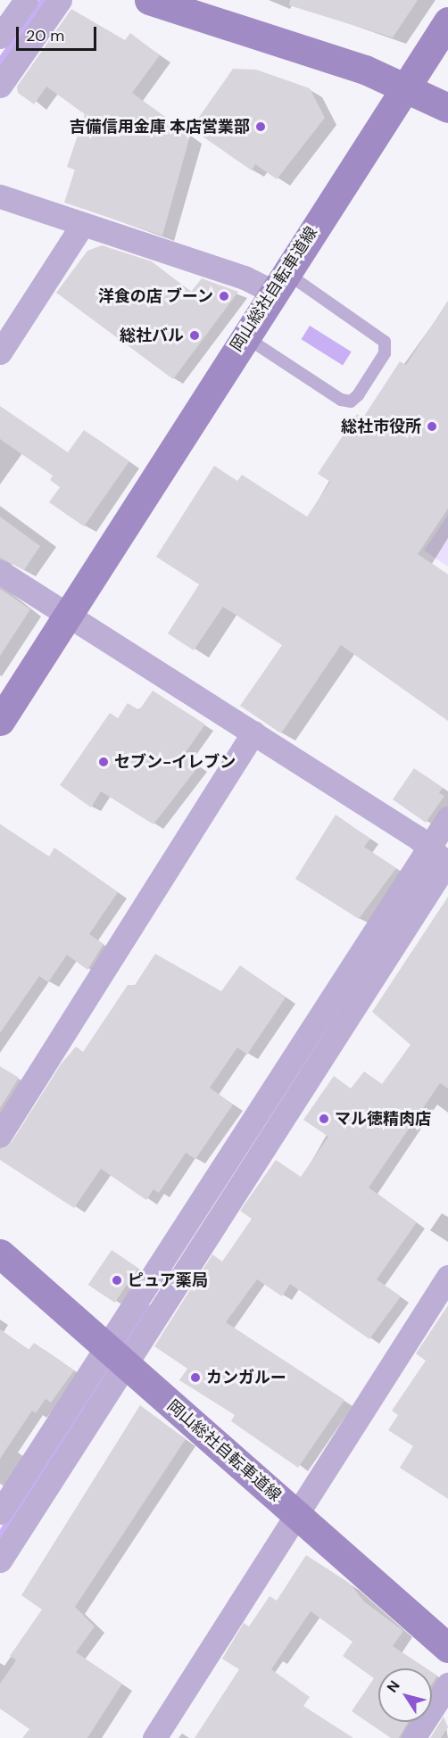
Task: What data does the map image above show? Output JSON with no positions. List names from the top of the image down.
{
  "streets": {
    "main road": ["岡山総社自転車道線"]
  },
  "places": [
    "吉備信用金庫 本店営業部",
    "洋食の店 ブーン",
    "総社バル",
    "総社市役所",
    "セブン-イレブン",
    "マル徳精肉店",
    "ピュア薬局",
    "カンガルー"
  ],
  "scale_bar": "20 m",
  "north": "top left"
}
